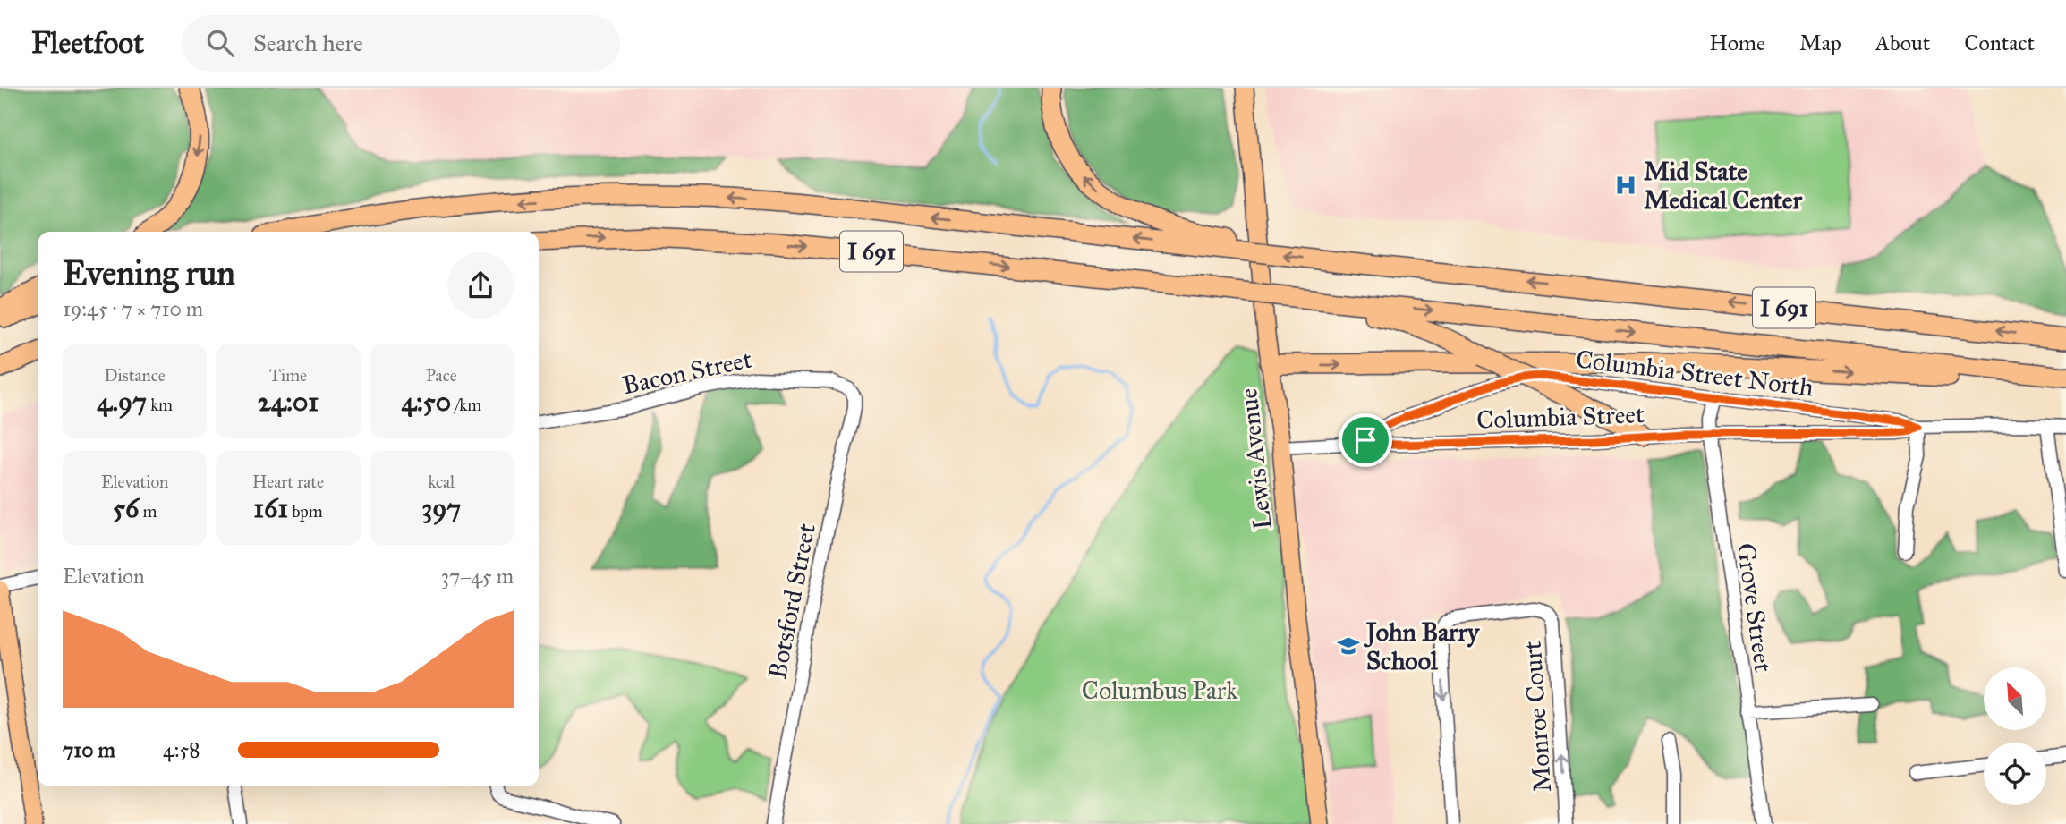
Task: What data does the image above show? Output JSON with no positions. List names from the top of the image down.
{
  "streets": {
    "highway": ["I 691"],
    "main road": ["Lewis Avenue"],
    "street": [
      "Bacon Street",
      "Columbia Street North",
      "Columbia Street",
      "Botsford Street",
      "Grove Street",
      "Monroe Court"
    ]
  },
  "crossings": [
    ["Bacon Street", "Botsford Street"],
    ["Columbia Street North", "Columbia Street"],
    ["Columbia Street North", "Grove Street"],
    ["Columbia Street", "Lewis Avenue"],
    ["Columbia Street", "Grove Street"]
  ],
  "parks": ["Columbus Park"],
  "places": {
    "hospital": ["Mid State Medical Center"],
    "school or university": ["John Barry School"]
  },
  "north": "top left",
  "page": {
    "header": "Fleetfoot",
    "search": "Search here",
    "nav": [
      "Home",
      "Map",
      "About",
      "Contact"
    ],
    "heading": ["Evening run", "19:45 · 7 × 710 m"],
    "stats": [
      ["Distance", "4.97 km"],
      ["Time", "24:01"],
      ["Pace", "4:50 /km"],
      ["Elevation", "56 m"],
      ["Heart rate", "161 bpm"],
      ["kcal", "397"]
    ],
    "chart": ["Elevation", "37–45 m"],
    "list": [
      {
        "name": "710 m",
        "note": "4:58"
      }
    ]
  }
}
